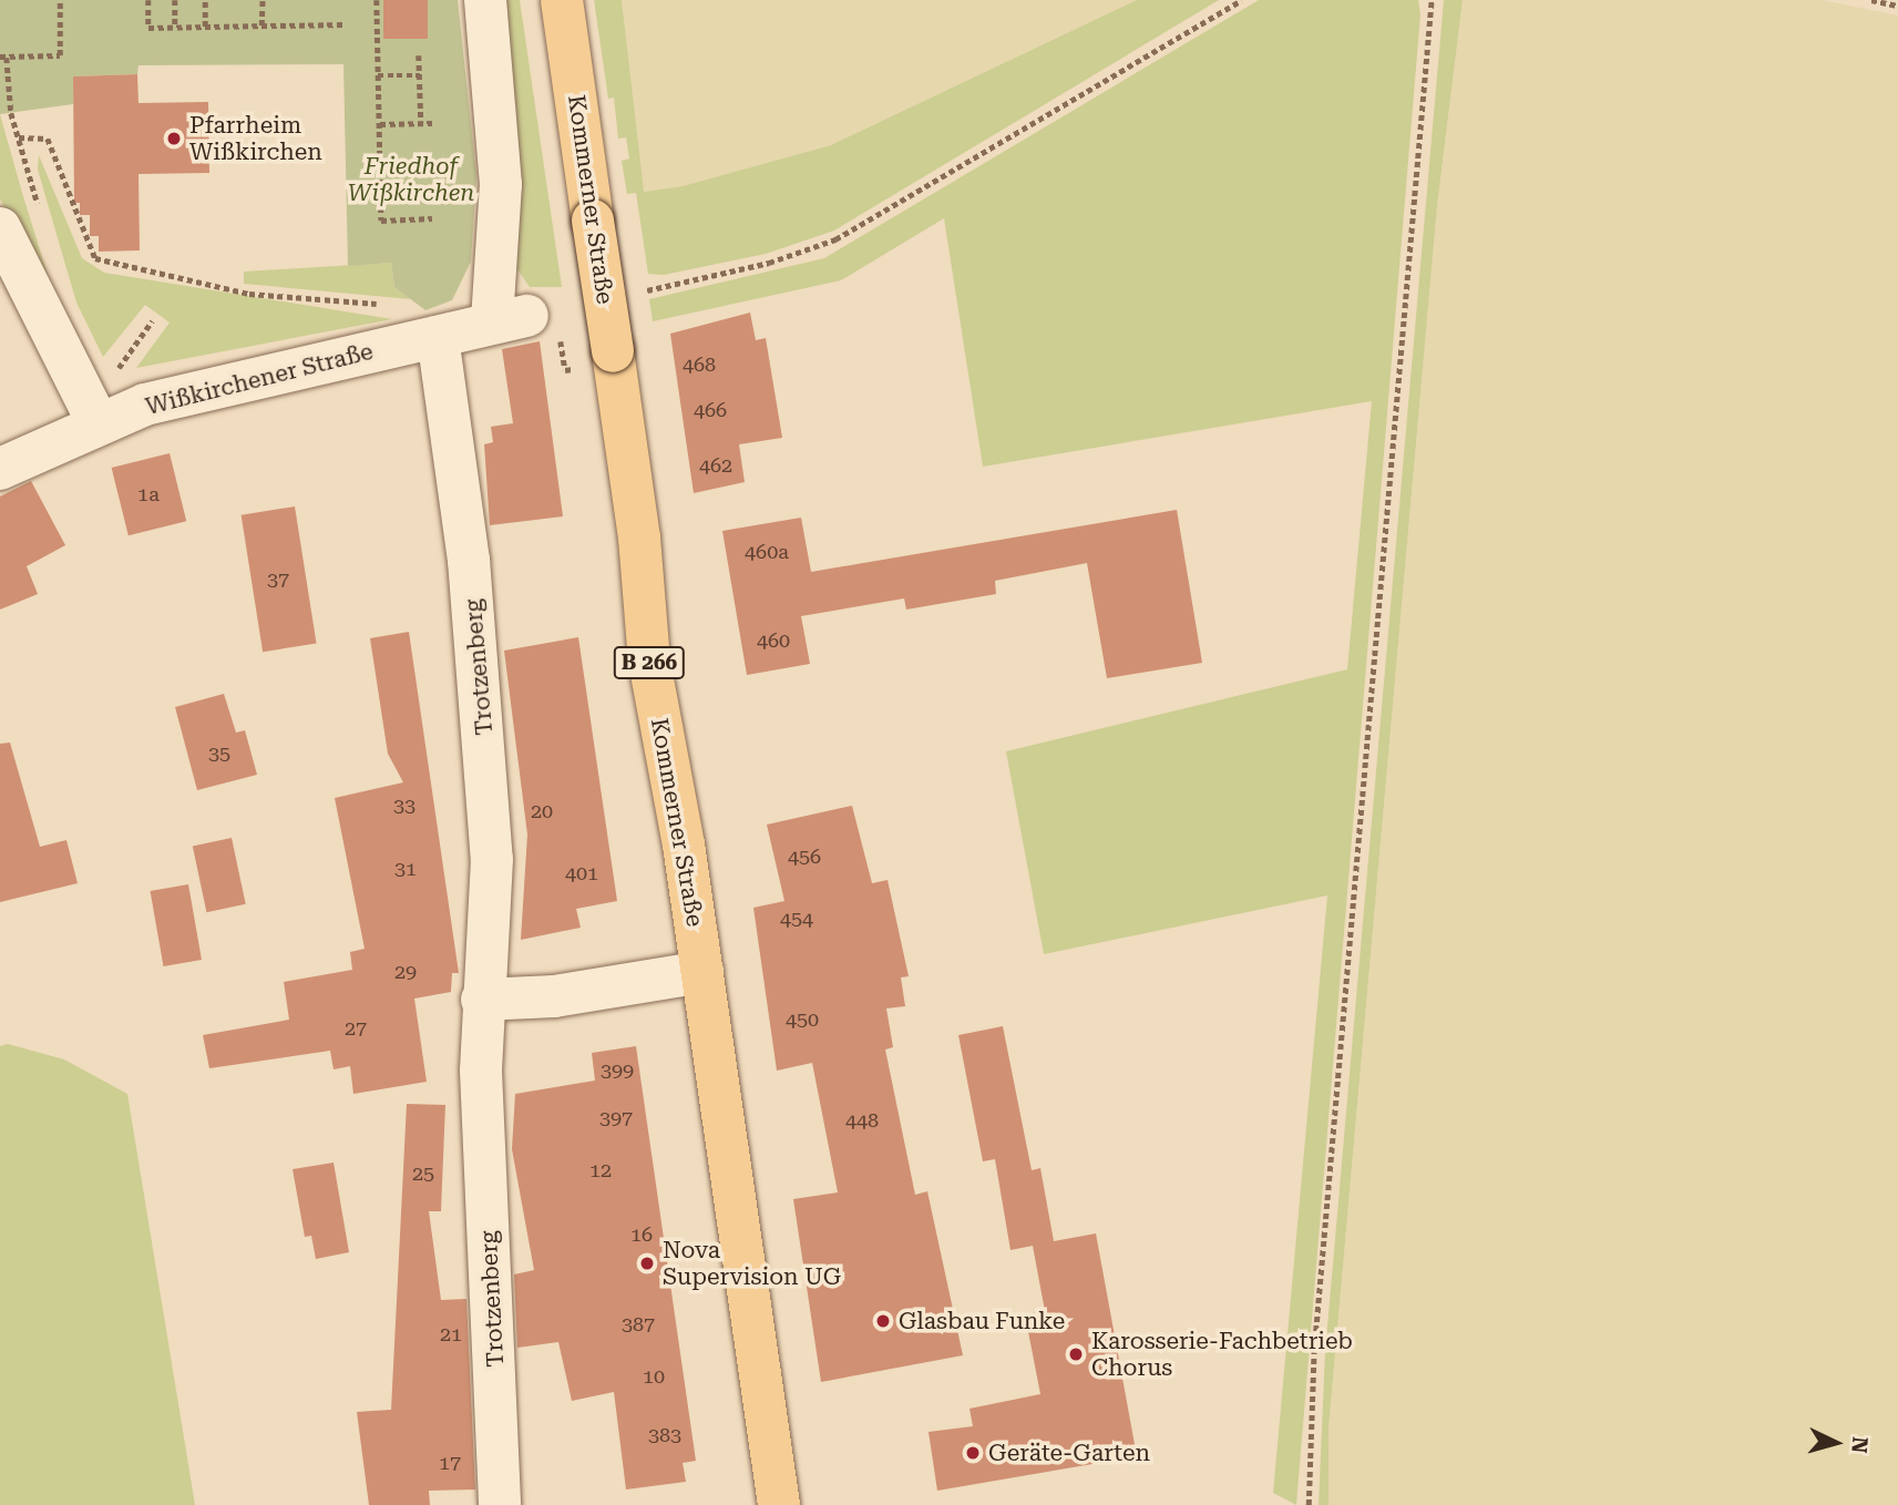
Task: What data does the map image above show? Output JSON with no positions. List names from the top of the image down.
{
  "streets": {
    "main road": ["Kommerner Straße", "B 266"],
    "street": ["Wißkirchener Straße", "Trotzenberg"]
  },
  "crossings": [
    ["Wißkirchener Straße", "Trotzenberg"]
  ],
  "parks": ["Friedhof Wißkirchen"],
  "places": [
    "Pfarrheim Wißkirchen",
    "Nova Supervision UG",
    "Glasbau Funke",
    "Karosserie-Fachbetrieb Chorus",
    "Geräte-Garten"
  ],
  "house_numbers": [
    "468",
    "466",
    "462",
    "1a",
    "460a",
    "37",
    "460",
    "35",
    "33",
    "20",
    "456",
    "31",
    "401",
    "454",
    "29",
    "450",
    "27",
    "399",
    "397",
    "448",
    "12",
    "25",
    "16",
    "387",
    "21",
    "10",
    "383",
    "17"
  ],
  "north": "right"
}
